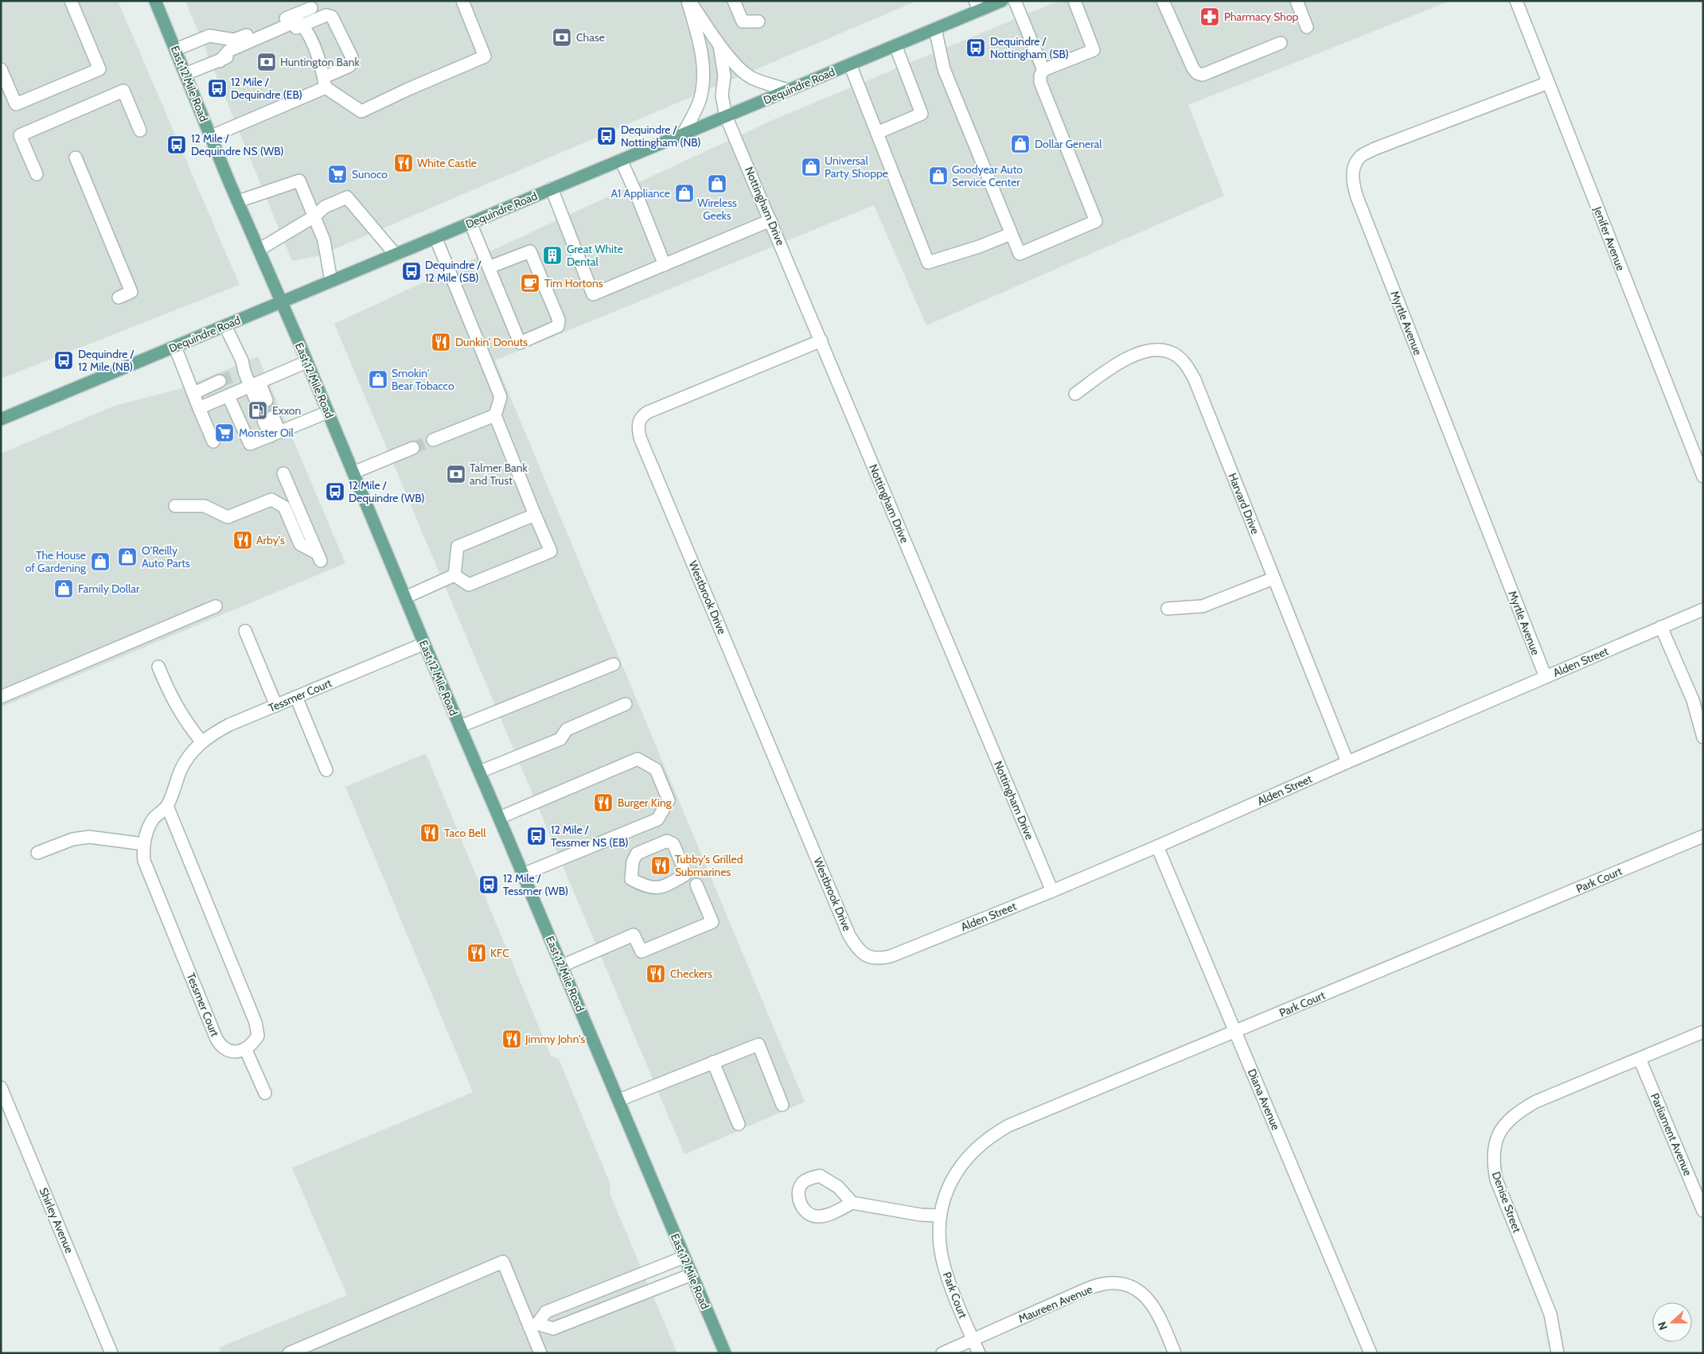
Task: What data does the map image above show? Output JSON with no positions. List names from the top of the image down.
{
  "streets": {
    "main road": ["East 12 Mile Road", "Dequindre Road"],
    "street": [
      "Nottingham Drive",
      "Jenifer Avenue",
      "Myrtle Avenue",
      "Harvard Drive",
      "Westbrook Drive",
      "Alden Street",
      "Tessmer Court",
      "Park Court",
      "Diana Avenue",
      "Parliament Avenue",
      "Denise Street",
      "Shirley Avenue",
      "Maureen Avenue"
    ]
  },
  "crossings": [
    ["East 12 Mile Road", "Dequindre Road"],
    ["East 12 Mile Road", "Tessmer Court"],
    ["Dequindre Road", "Nottingham Drive"],
    ["Nottingham Drive", "Westbrook Drive"],
    ["Nottingham Drive", "Alden Street"],
    ["Jenifer Avenue", "Myrtle Avenue"],
    ["Myrtle Avenue", "Alden Street"],
    ["Harvard Drive", "Alden Street"],
    ["Westbrook Drive", "Alden Street"],
    ["Alden Street", "Diana Avenue"],
    ["Park Court", "Diana Avenue"],
    ["Park Court", "Maureen Avenue"],
    ["Parliament Avenue", "Denise Street"]
  ],
  "places": {
    "pharmacy": ["Pharmacy Shop"],
    "bank": ["Chase", "Huntington Bank", "Talmer Bank and Trust"],
    "bus stop": [
      "Dequindre / Nottingham (SB)",
      "12 Mile / Dequindre (EB)",
      "Dequindre / Nottingham (NB)",
      "12 Mile / Dequindre NS (WB)",
      "Dequindre / 12 Mile (SB)",
      "Dequindre / 12 Mile (NB)",
      "12 Mile / Dequindre (WB)",
      "12 Mile / Tessmer NS (EB)",
      "12 Mile / Tessmer (WB)"
    ],
    "shop": [
      "Dollar General",
      "Universal Party Shoppe",
      "Goodyear Auto Service Center",
      "Wireless Geeks",
      "A1 Appliance",
      "Smokin' Bear Tobacco",
      "O'Reilly Auto Parts",
      "The House of Gardening",
      "Family Dollar"
    ],
    "restaurant": [
      "White Castle",
      "Dunkin' Donuts",
      "Arby's",
      "Burger King",
      "Taco Bell",
      "Tubby's Grilled Submarines",
      "KFC",
      "Checkers",
      "Jimmy John's"
    ],
    "supermarket": ["Sunoco", "Monster Oil"],
    "building": ["Great White Dental"],
    "cafe": ["Tim Hortons"],
    "fuel station": ["Exxon"]
  },
  "north": "left"
}
